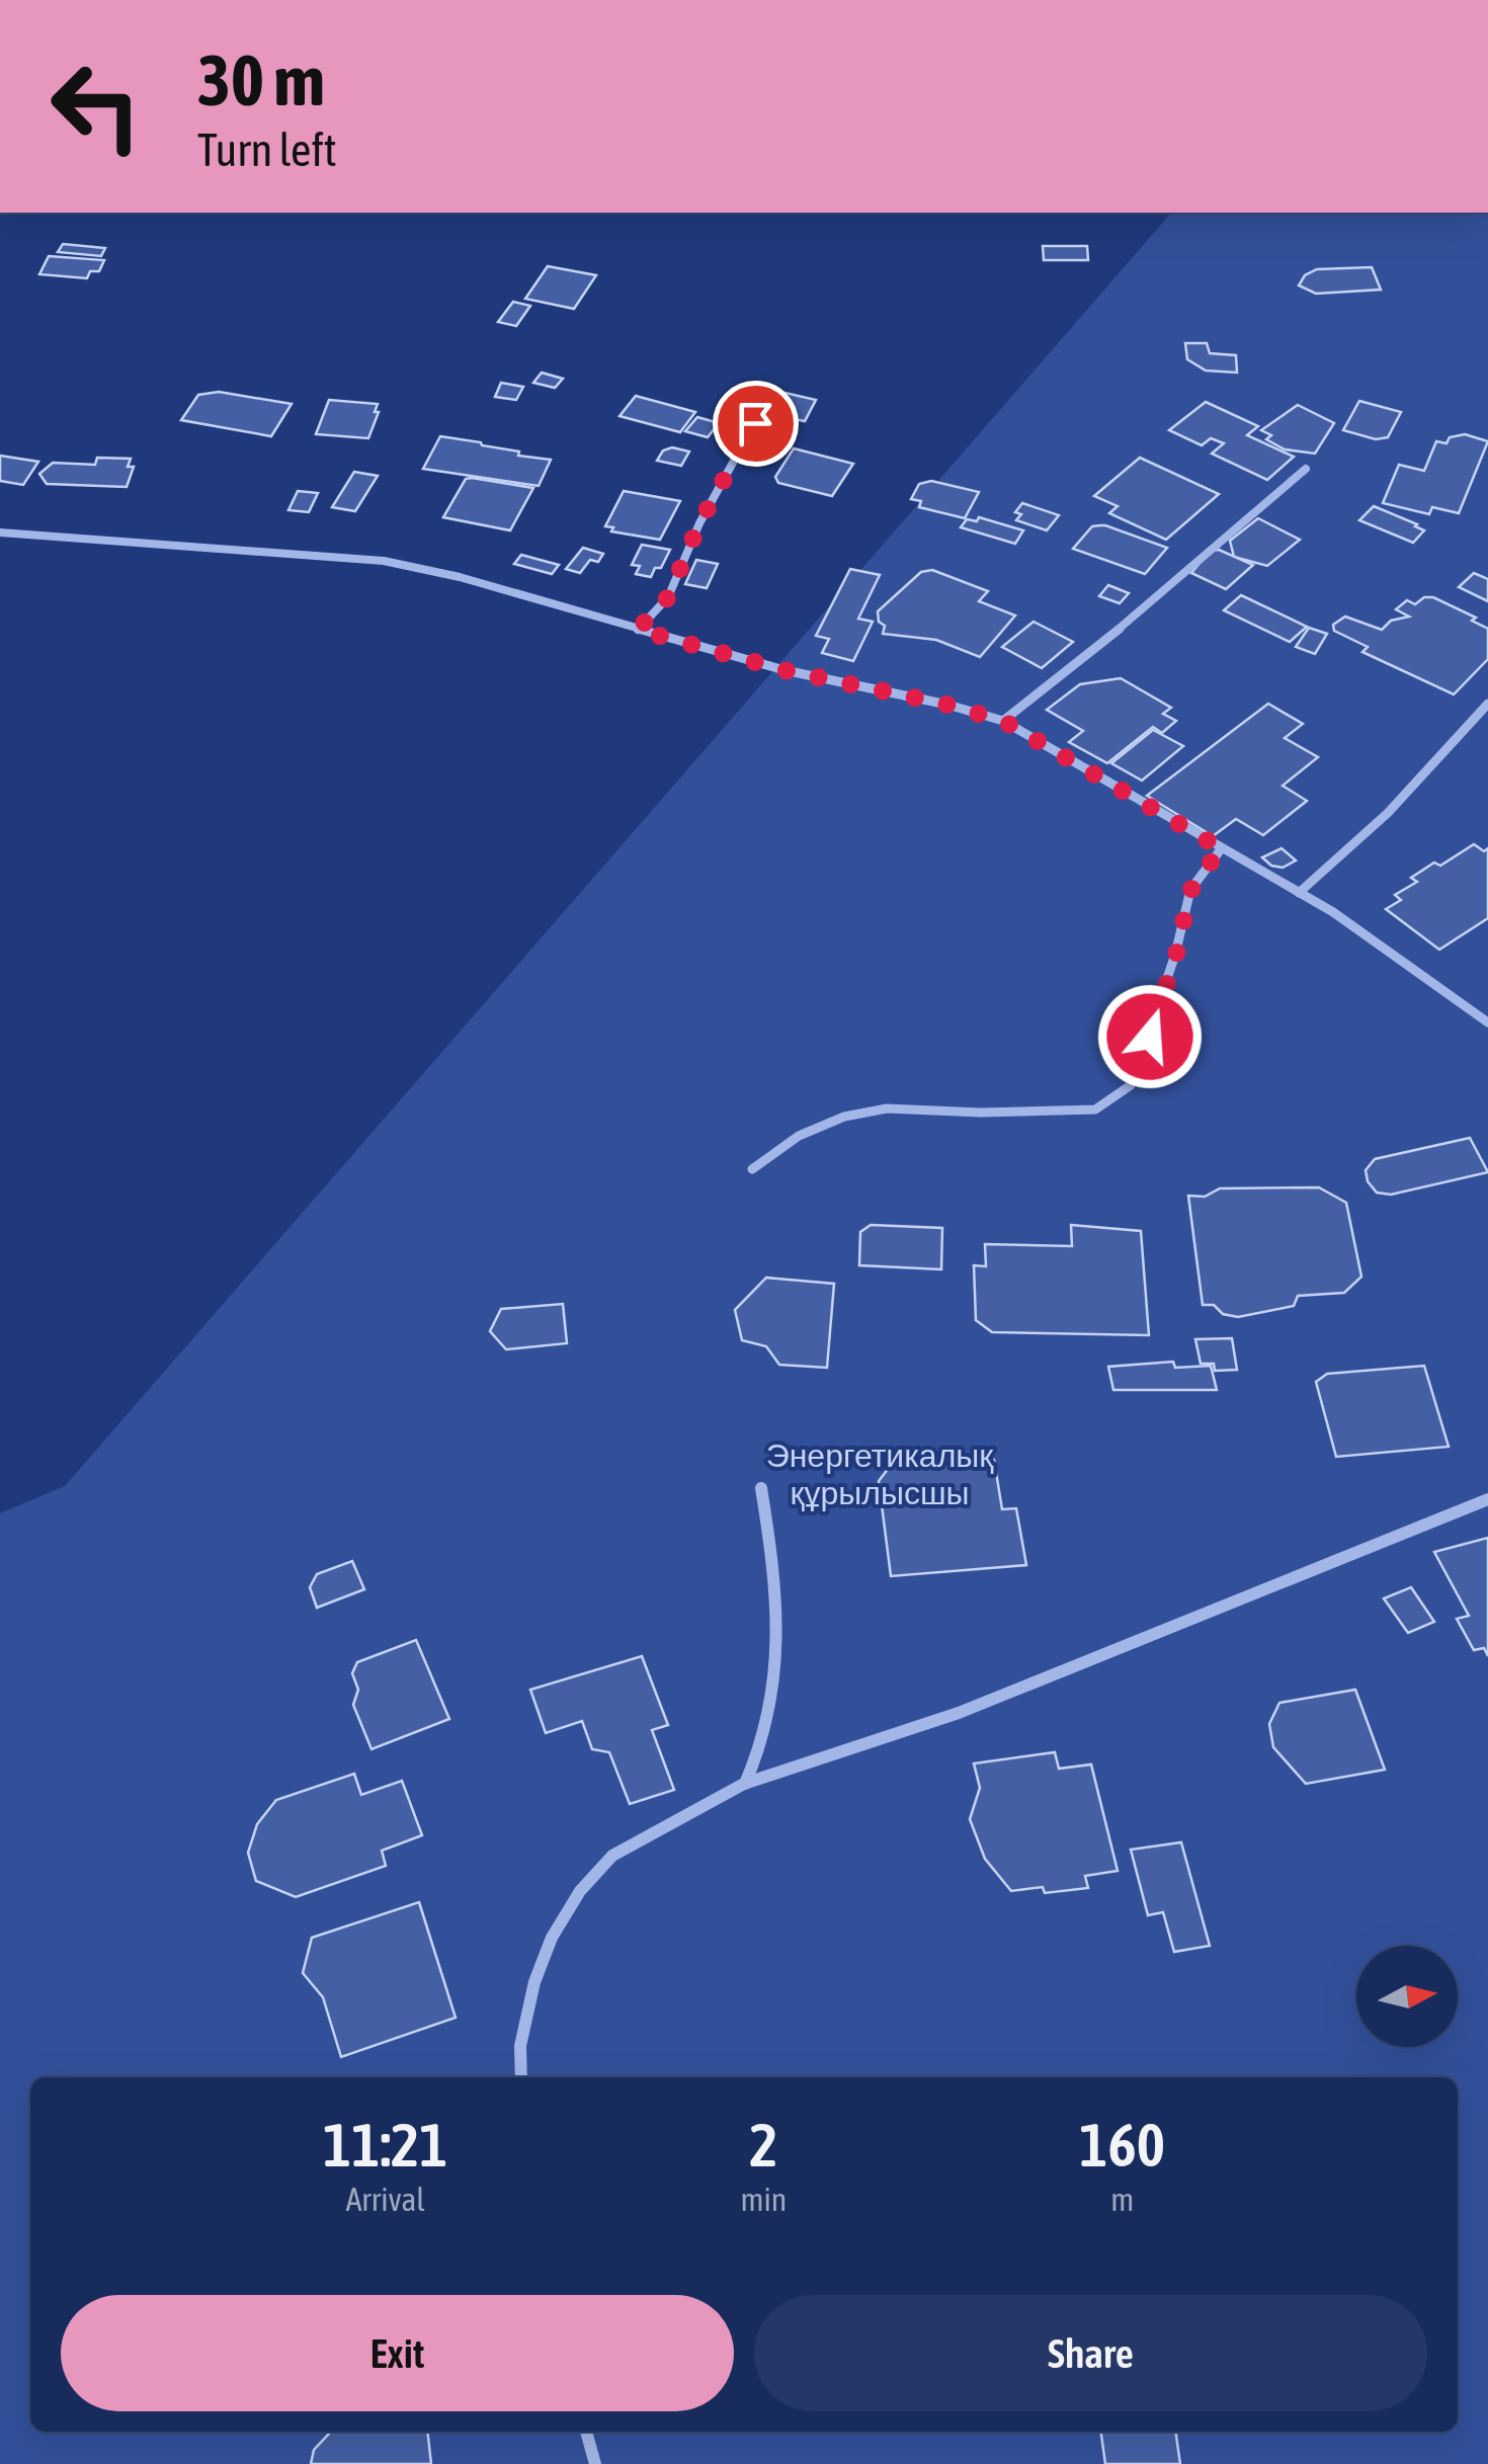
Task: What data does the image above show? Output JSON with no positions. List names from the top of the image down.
{
  "parks": ["Энергетикалық құрылысшы"],
  "north": "right",
  "page": {
    "turn": ["30 m", "Turn left"],
    "eta": [
      "11:21",
      "Arrival",
      "2",
      "min",
      "160",
      "m"
    ],
    "buttons": ["Exit", "Share"]
  }
}
